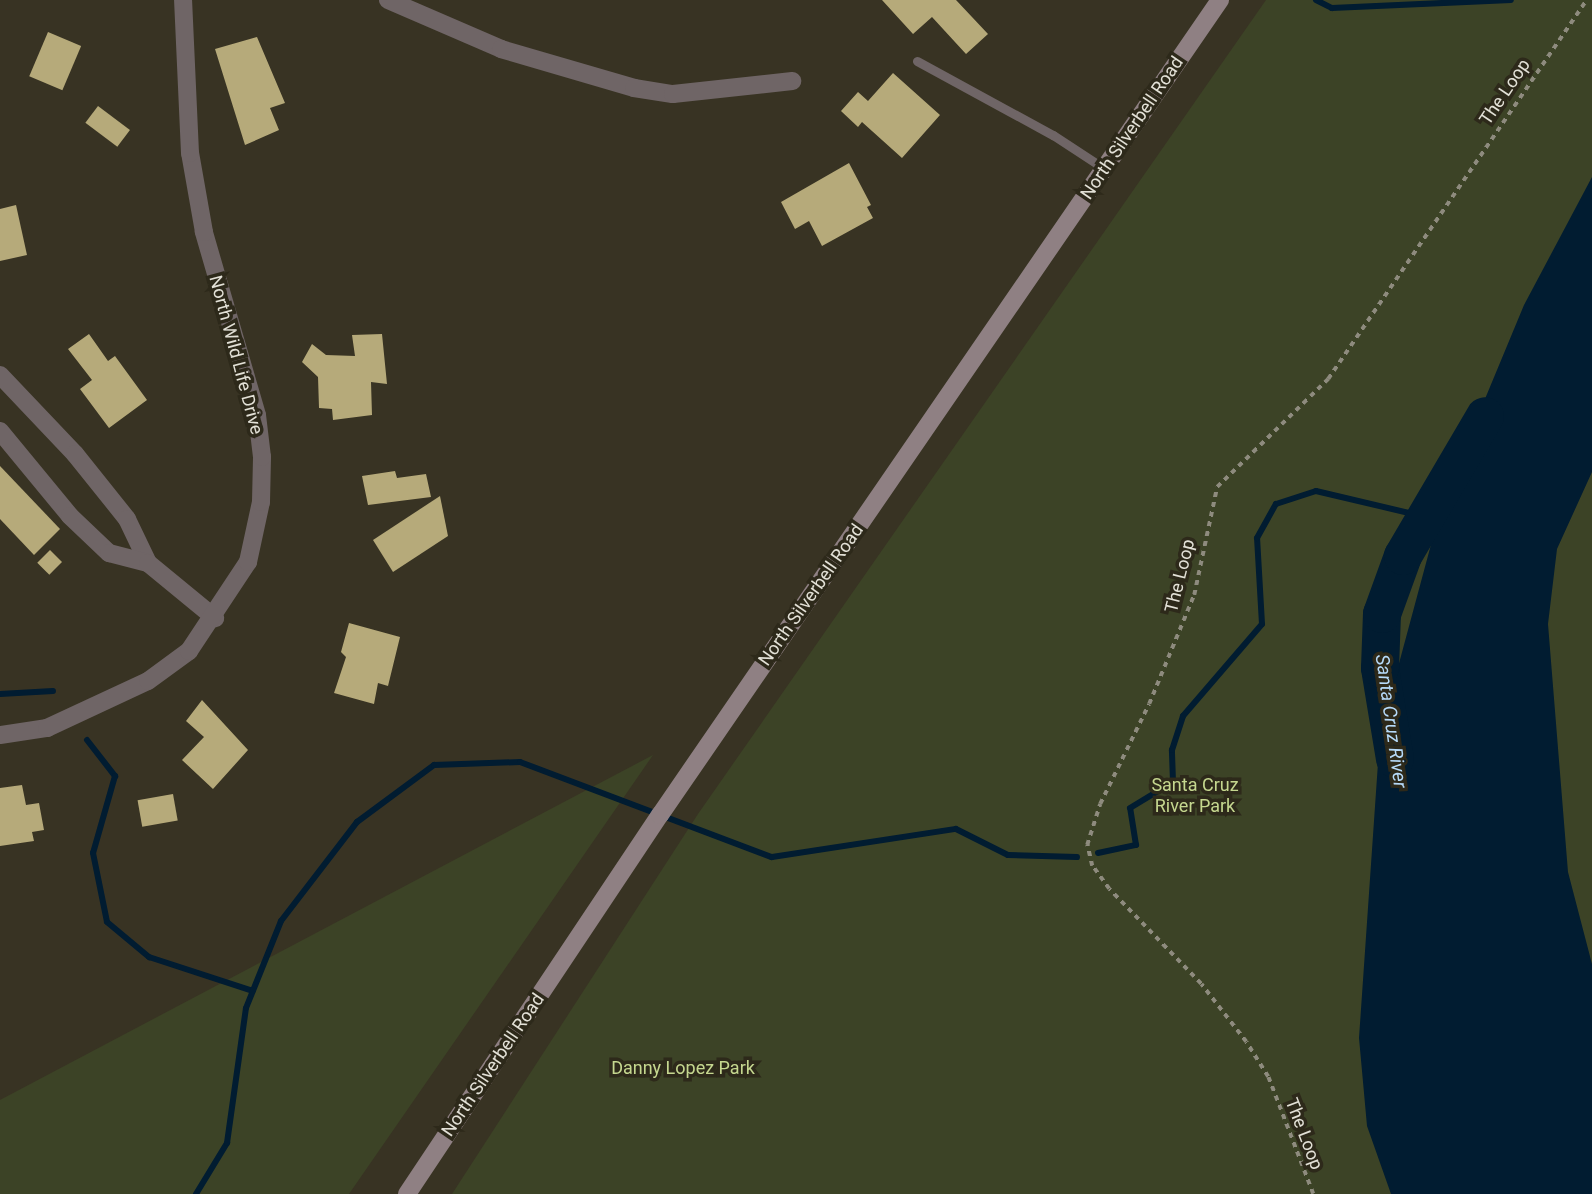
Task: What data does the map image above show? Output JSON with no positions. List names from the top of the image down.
{
  "streets": {
    "main road": ["North Silverbell Road"],
    "street": ["North Wild Life Drive"],
    "path": ["The Loop"]
  },
  "water": ["Santa Cruz River"],
  "parks": ["Santa Cruz River Park", "Danny Lopez Park"]
}
